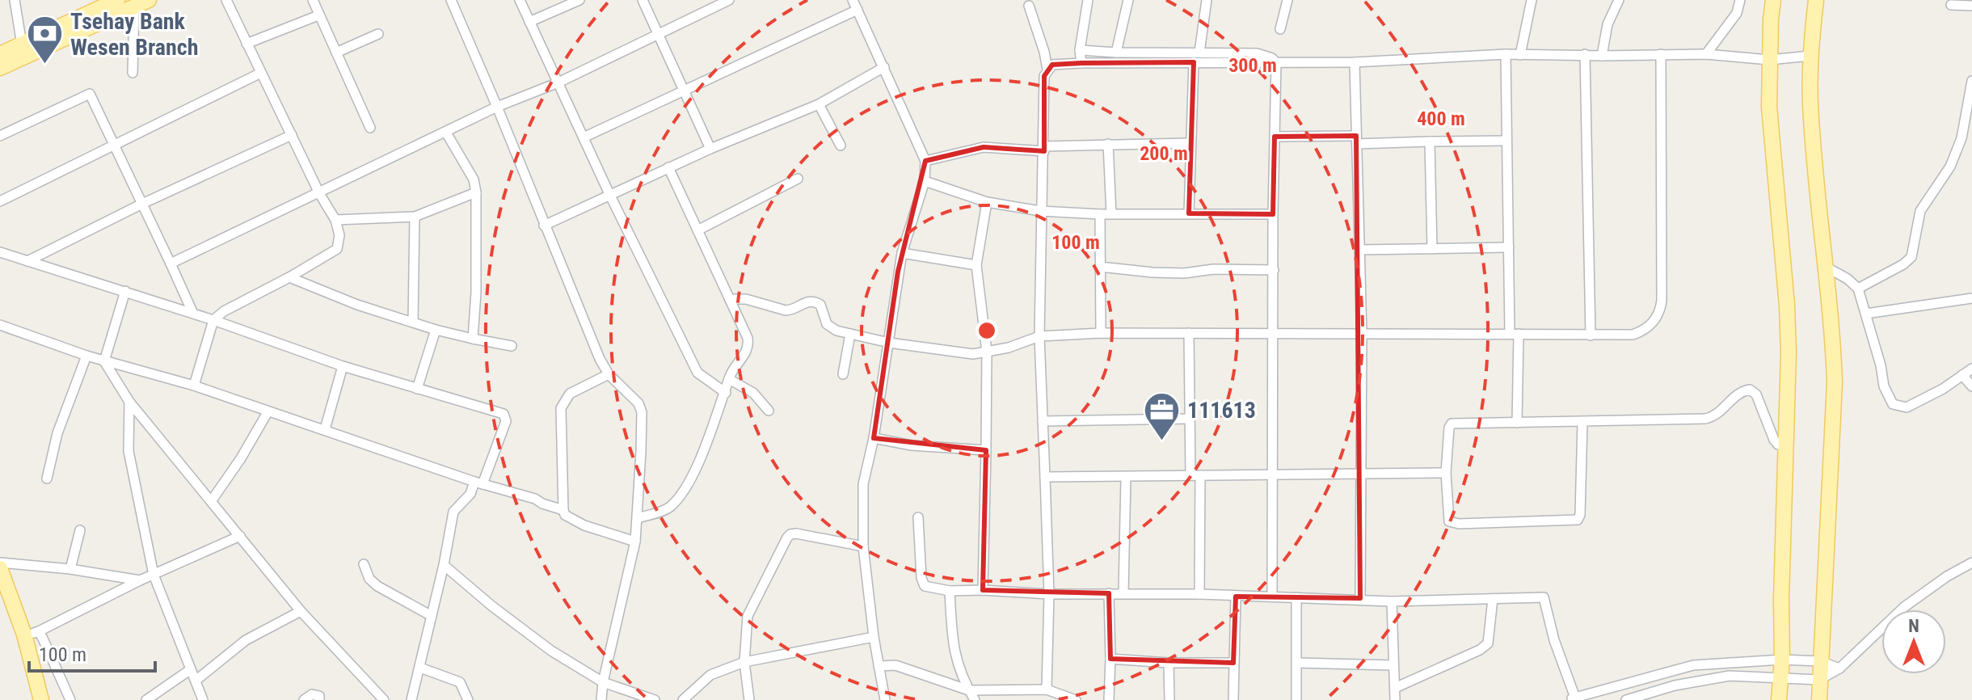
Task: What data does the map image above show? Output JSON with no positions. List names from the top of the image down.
{
  "places": {
    "bank": ["Tsehay Bank Wesen Branch"],
    "office": ["111613"]
  },
  "scale_bar": "100 m",
  "north": "top",
  "rings": [
    "300 m",
    "400 m",
    "200 m",
    "100 m"
  ]
}
